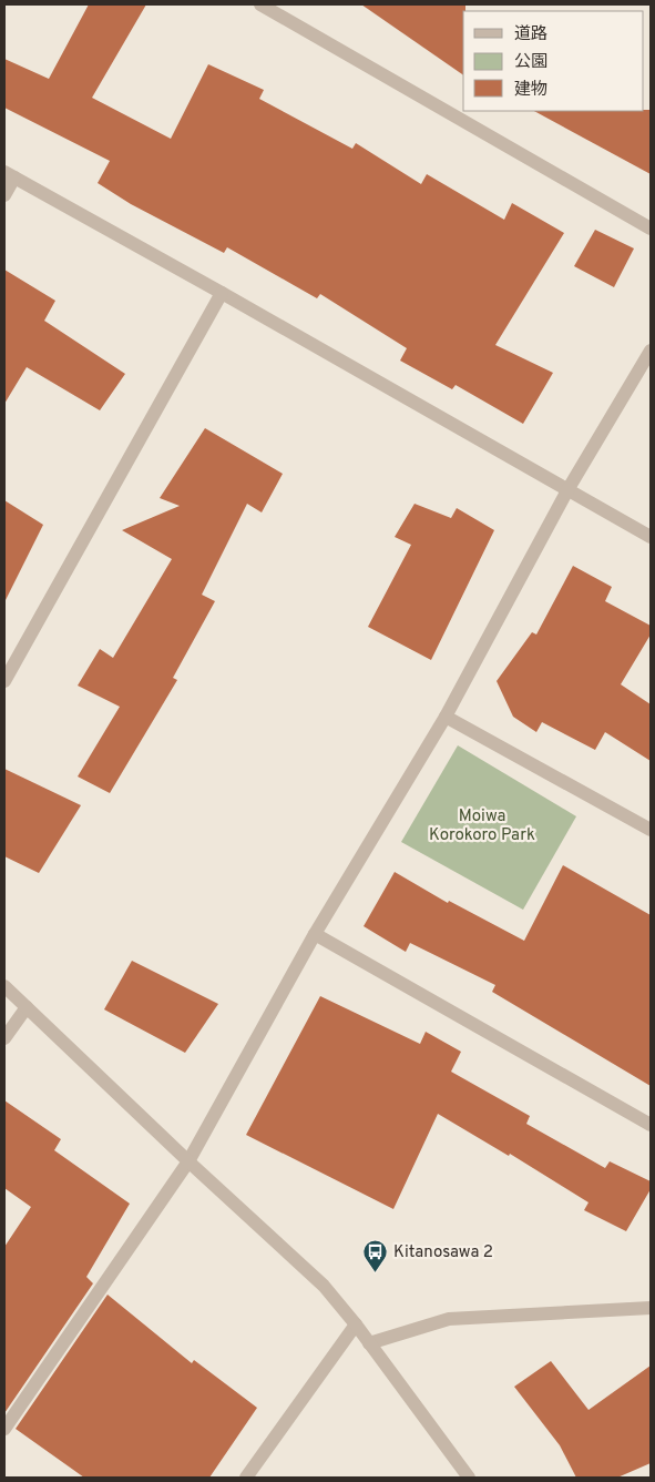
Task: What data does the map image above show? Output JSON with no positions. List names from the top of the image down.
{
  "parks": ["Moiwa Korokoro Park"],
  "places": {
    "bus stop": ["Kitanosawa 2"]
  },
  "legend": ["道路", "公園", "建物"]
}
